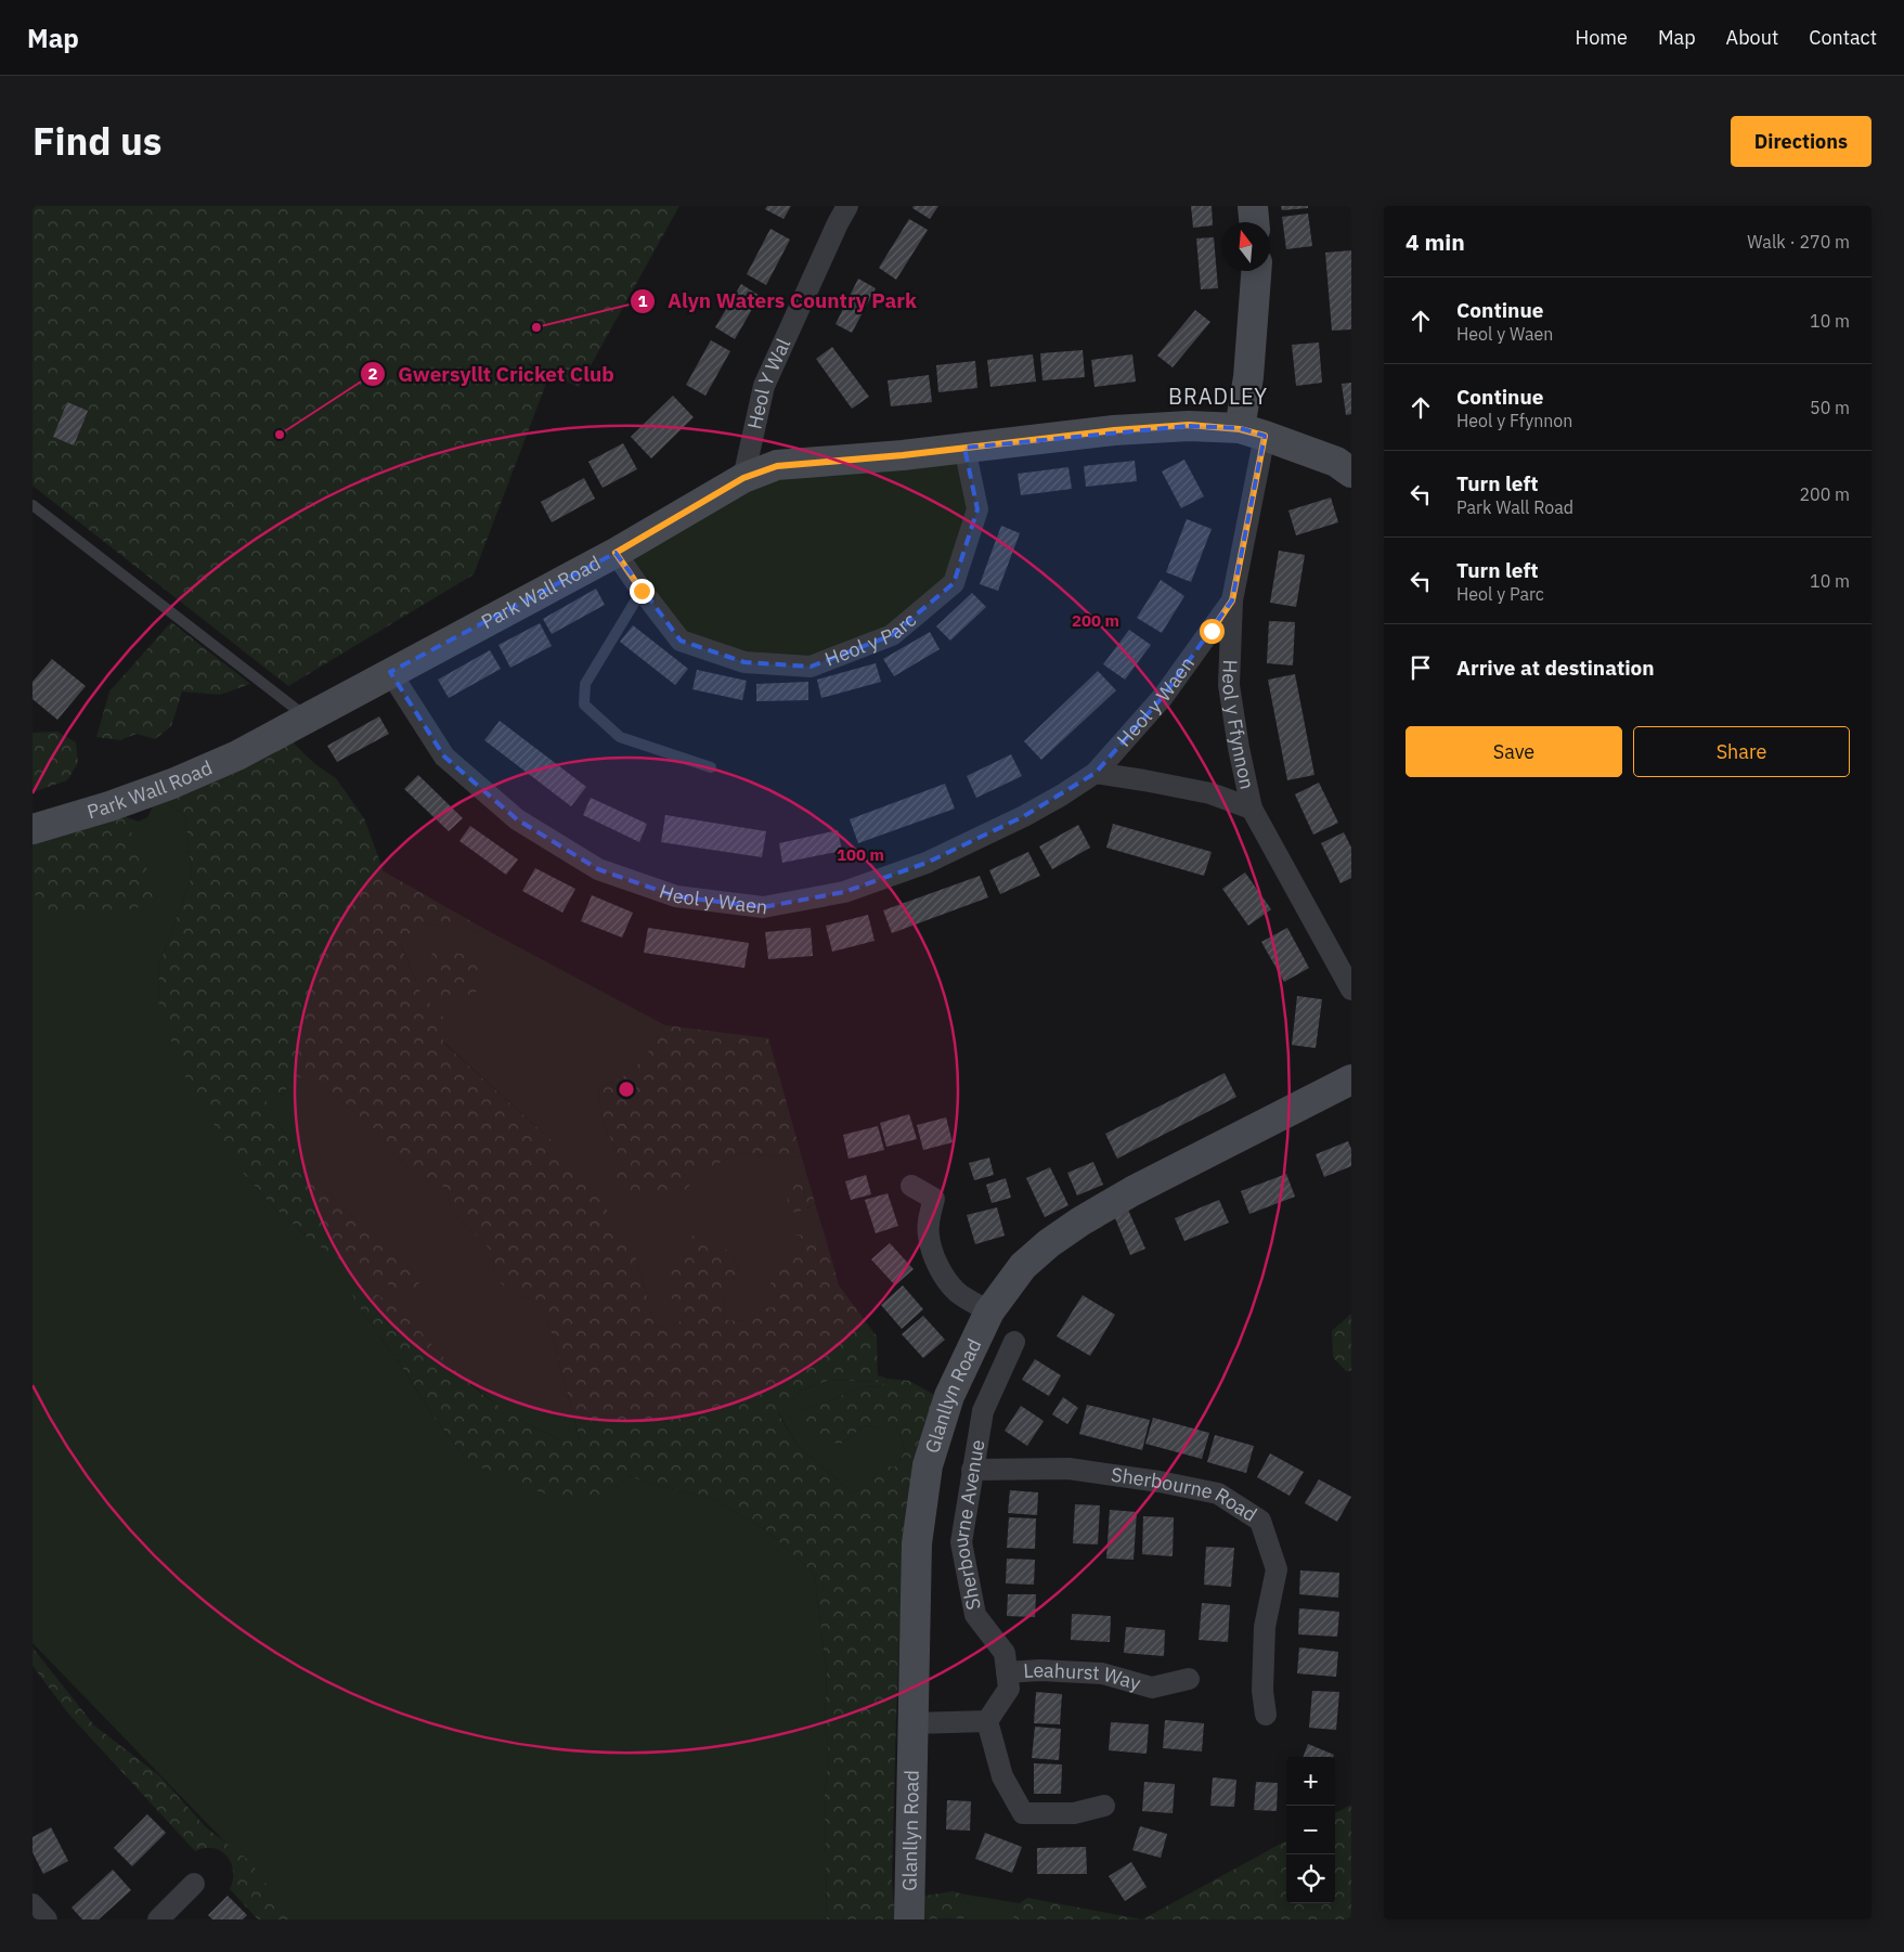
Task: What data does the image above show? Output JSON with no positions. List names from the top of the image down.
{
  "streets": {
    "street": [
      "Heol Y Wal",
      "Park Wall Road",
      "Heol y Parc",
      "Heol y Waen",
      "Heol y Ffynnon",
      "Glanllyn Road",
      "Sherbourne Road",
      "Sherbourne Avenue",
      "Leahurst Way"
    ]
  },
  "crossings": [
    ["Heol Y Wal", "Park Wall Road"],
    ["Park Wall Road", "Heol y Parc"],
    ["Park Wall Road", "Heol y Waen"],
    ["Park Wall Road", "Heol y Ffynnon"],
    ["Heol y Waen", "Heol y Ffynnon"],
    ["Sherbourne Road", "Sherbourne Avenue"],
    ["Sherbourne Avenue", "Leahurst Way"]
  ],
  "districts": ["BRADLEY"],
  "places": ["Alyn Waters Country Park", "Gwersyllt Cricket Club"],
  "north": "top",
  "page": {
    "header": "Map",
    "nav": [
      "Home",
      "Map",
      "About",
      "Contact"
    ],
    "title": "Find us",
    "buttons": [
      "Directions",
      ["Save", "Share"]
    ],
    "heading": ["4 min", "Walk · 270 m"],
    "list": [
      ["Continue", "Heol y Waen", "10 m"],
      ["Continue", "Heol y Ffynnon", "50 m"],
      ["Turn left", "Park Wall Road", "200 m"],
      ["Turn left", "Heol y Parc", "10 m"],
      "Arrive at destination"
    ],
    "map_buttons": ["+", "−"]
  },
  "rings": ["200 m", "100 m"]
}
